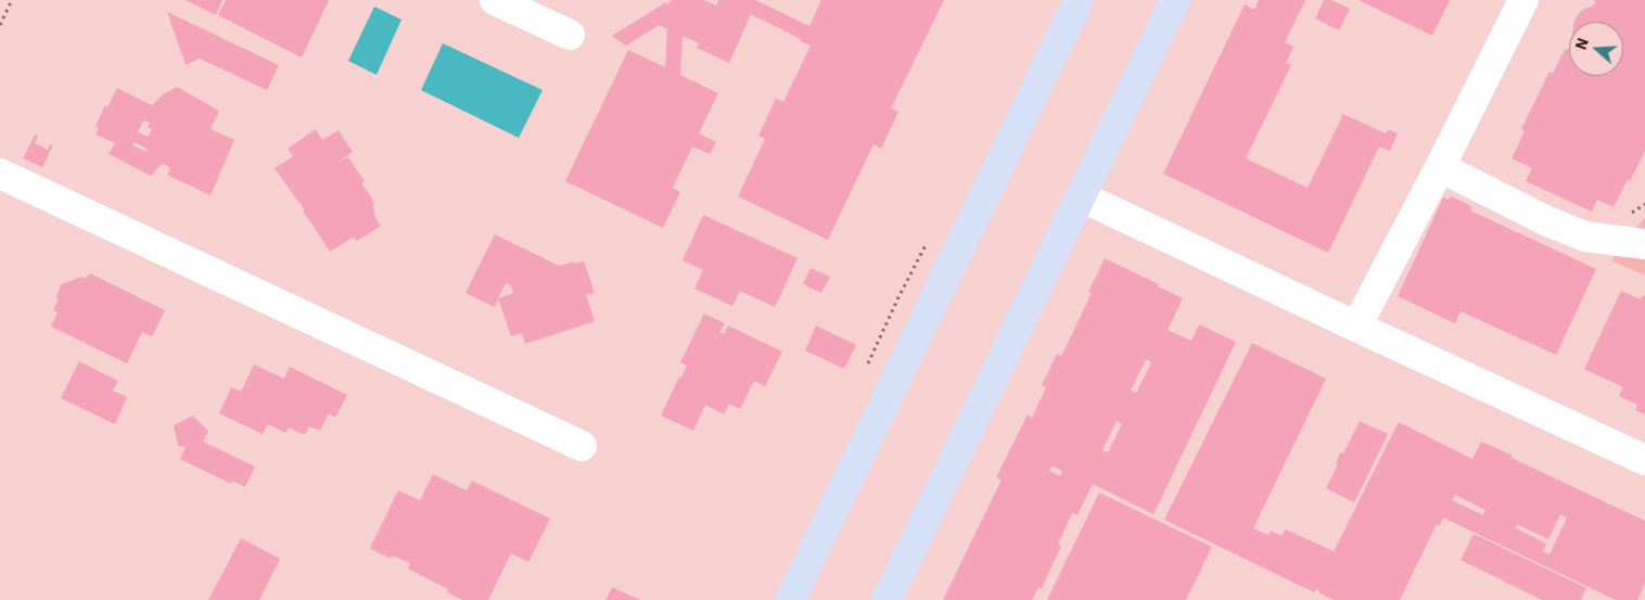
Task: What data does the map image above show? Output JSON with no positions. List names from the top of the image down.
{
  "north": "left"
}
